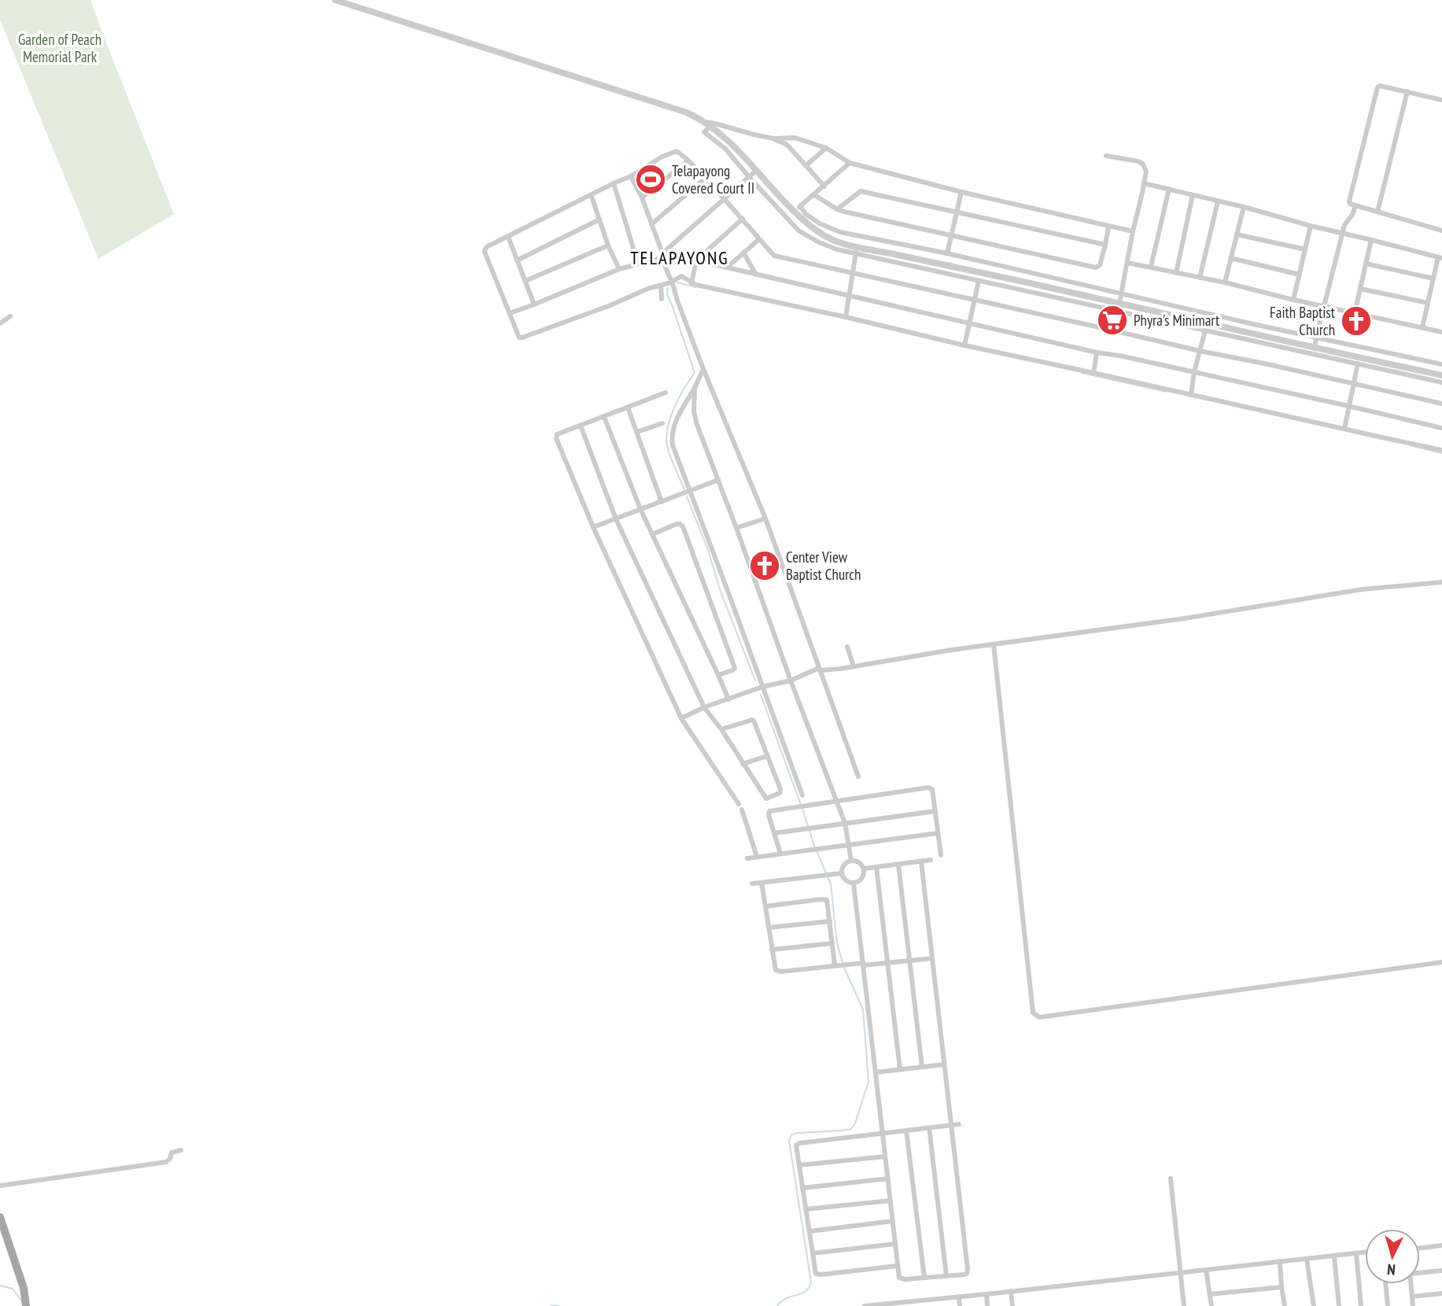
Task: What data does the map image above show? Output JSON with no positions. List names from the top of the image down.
{
  "districts": ["TELAPAYONG"],
  "parks": ["Garden of Peach Memorial Park"],
  "places": {
    "sports": ["Telapayong Covered Court II"],
    "supermarket": ["Phyra's Minimart"],
    "church": ["Faith Baptist Church", "Center View Baptist Church"]
  },
  "north": "bottom"
}
